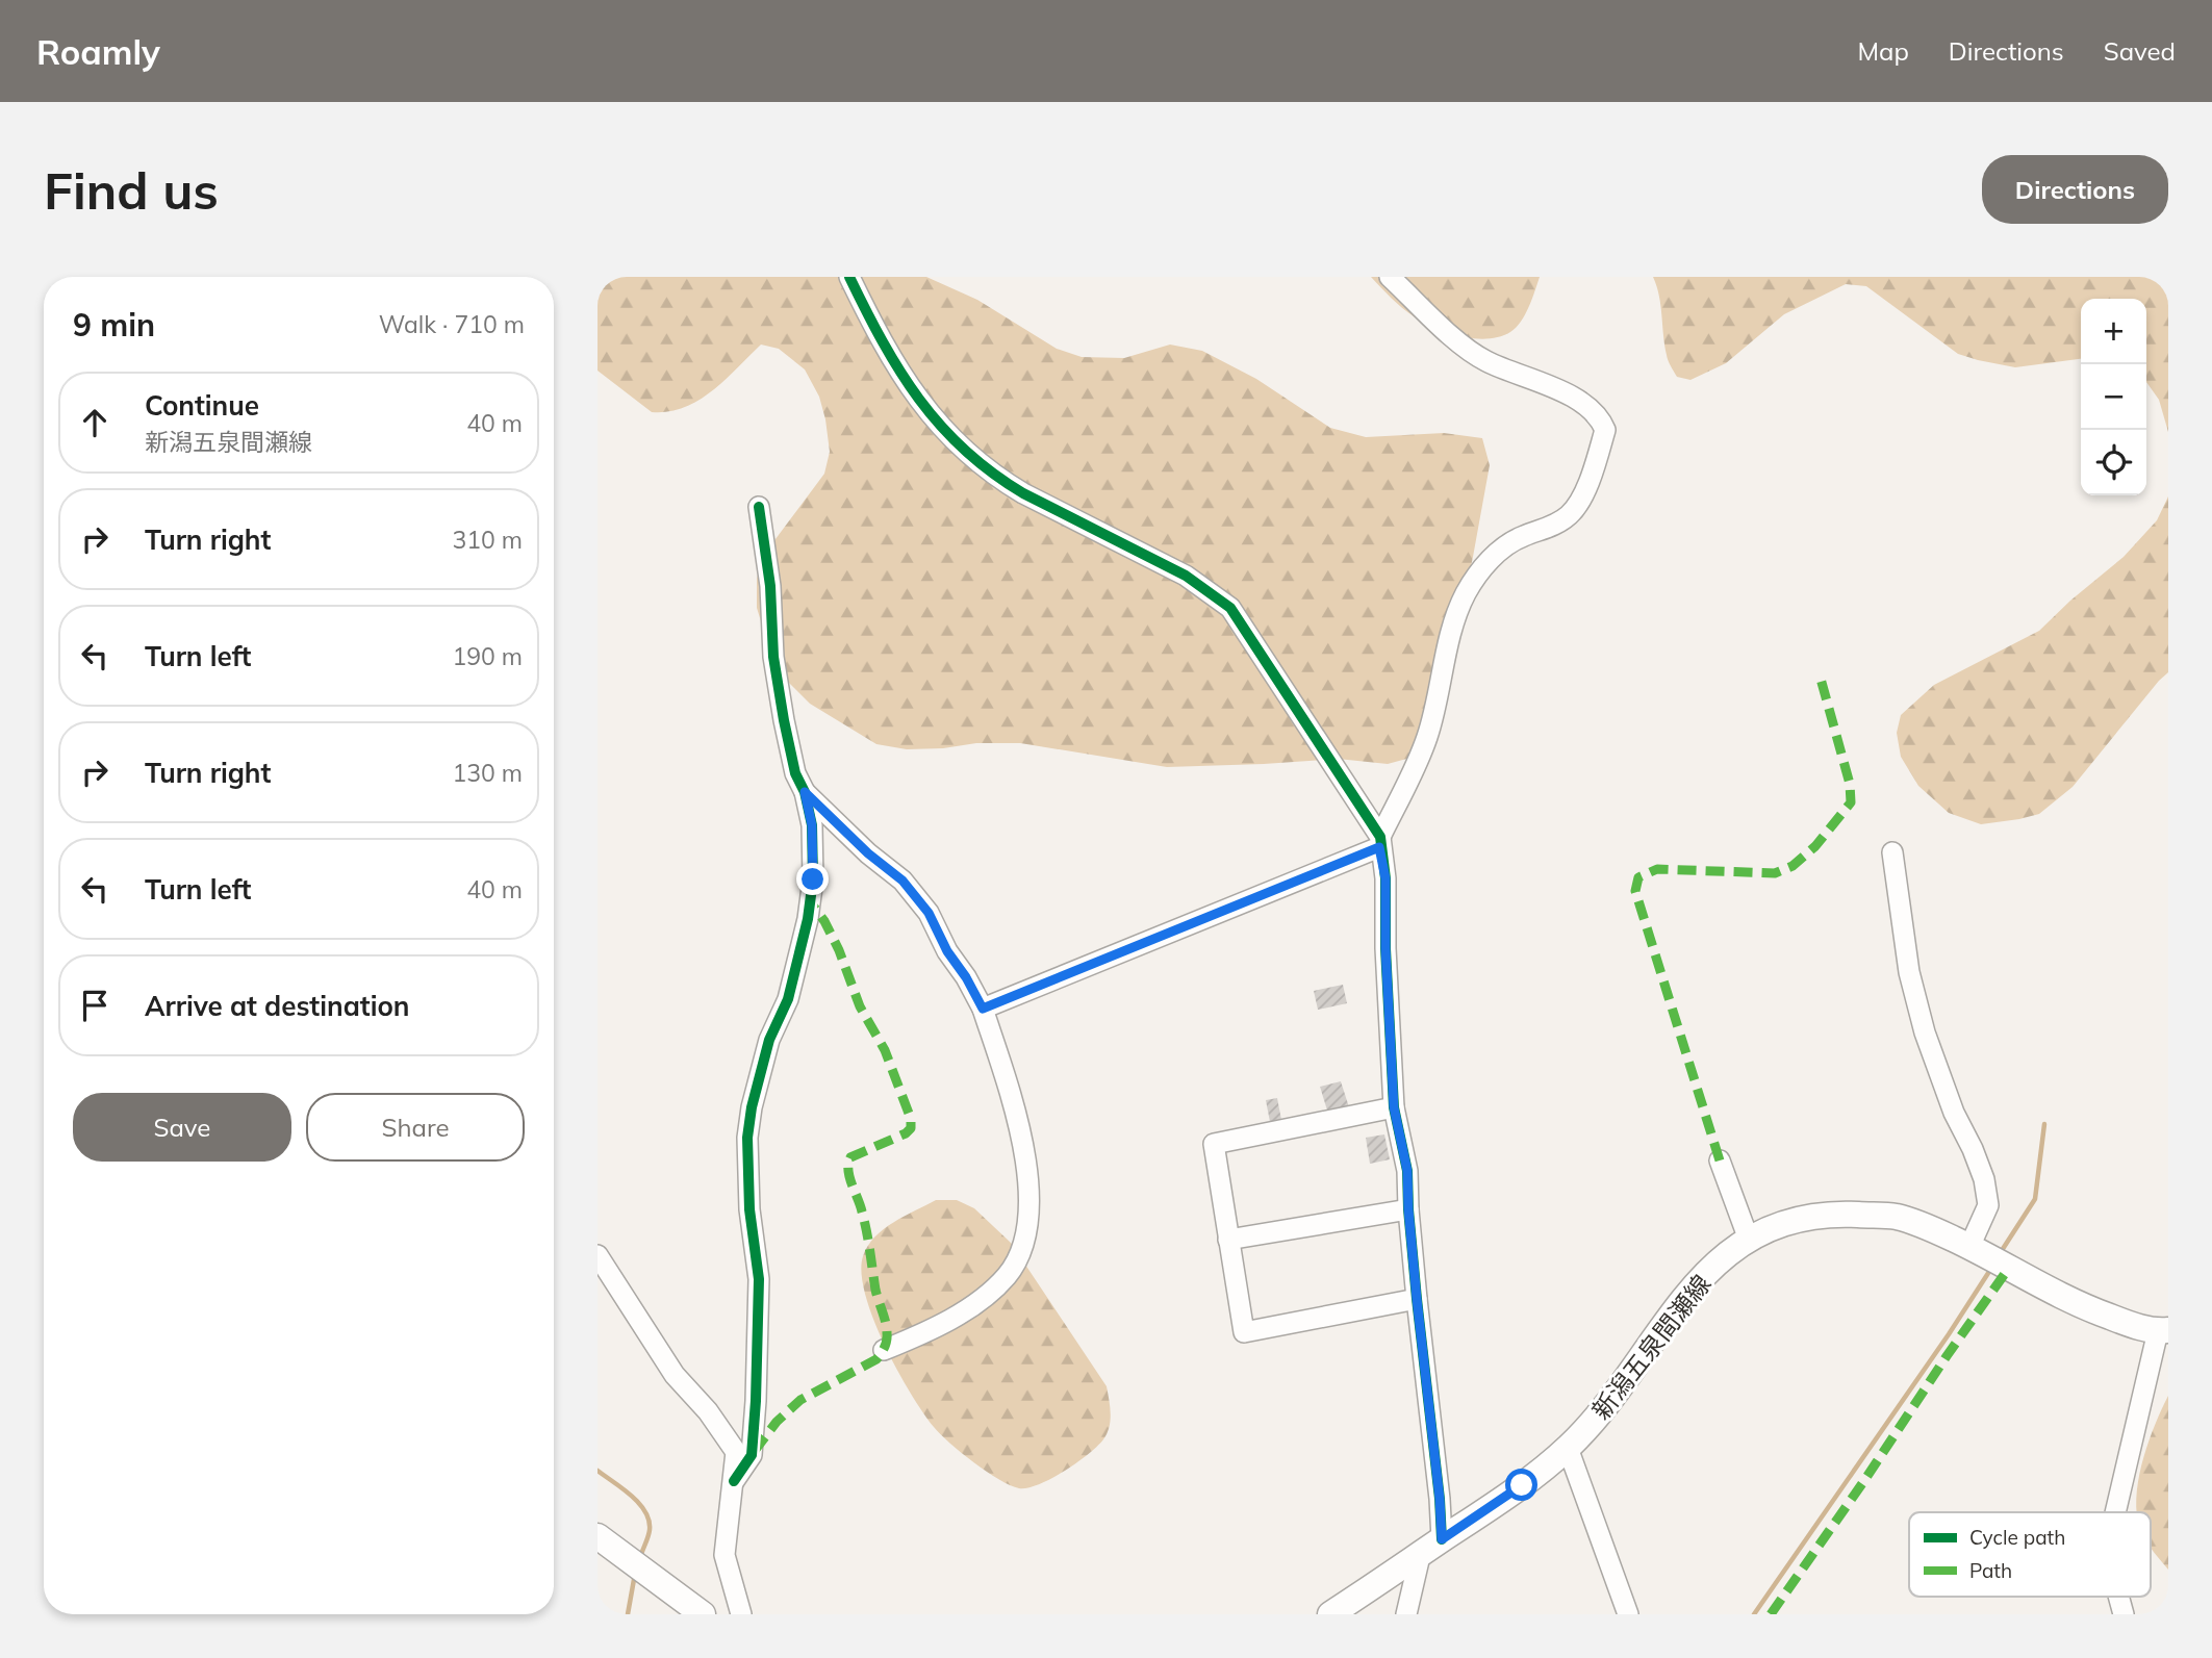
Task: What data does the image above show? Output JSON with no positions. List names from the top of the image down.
{
  "streets": {
    "main road": ["新潟五泉間瀬線"]
  },
  "legend": ["Cycle path", "Path"],
  "page": {
    "header": "Roamly",
    "nav": ["Map", "Directions", "Saved"],
    "buttons": [
      "Directions",
      ["Save", "Share"]
    ],
    "title": "Find us",
    "heading": ["9 min", "Walk · 710 m"],
    "map_buttons": ["+", "−"],
    "list": [
      ["Continue", "新潟五泉間瀬線", "40 m"],
      ["Turn right", "310 m"],
      ["Turn left", "190 m"],
      ["Turn right", "130 m"],
      ["Turn left", "40 m"],
      "Arrive at destination"
    ]
  }
}
